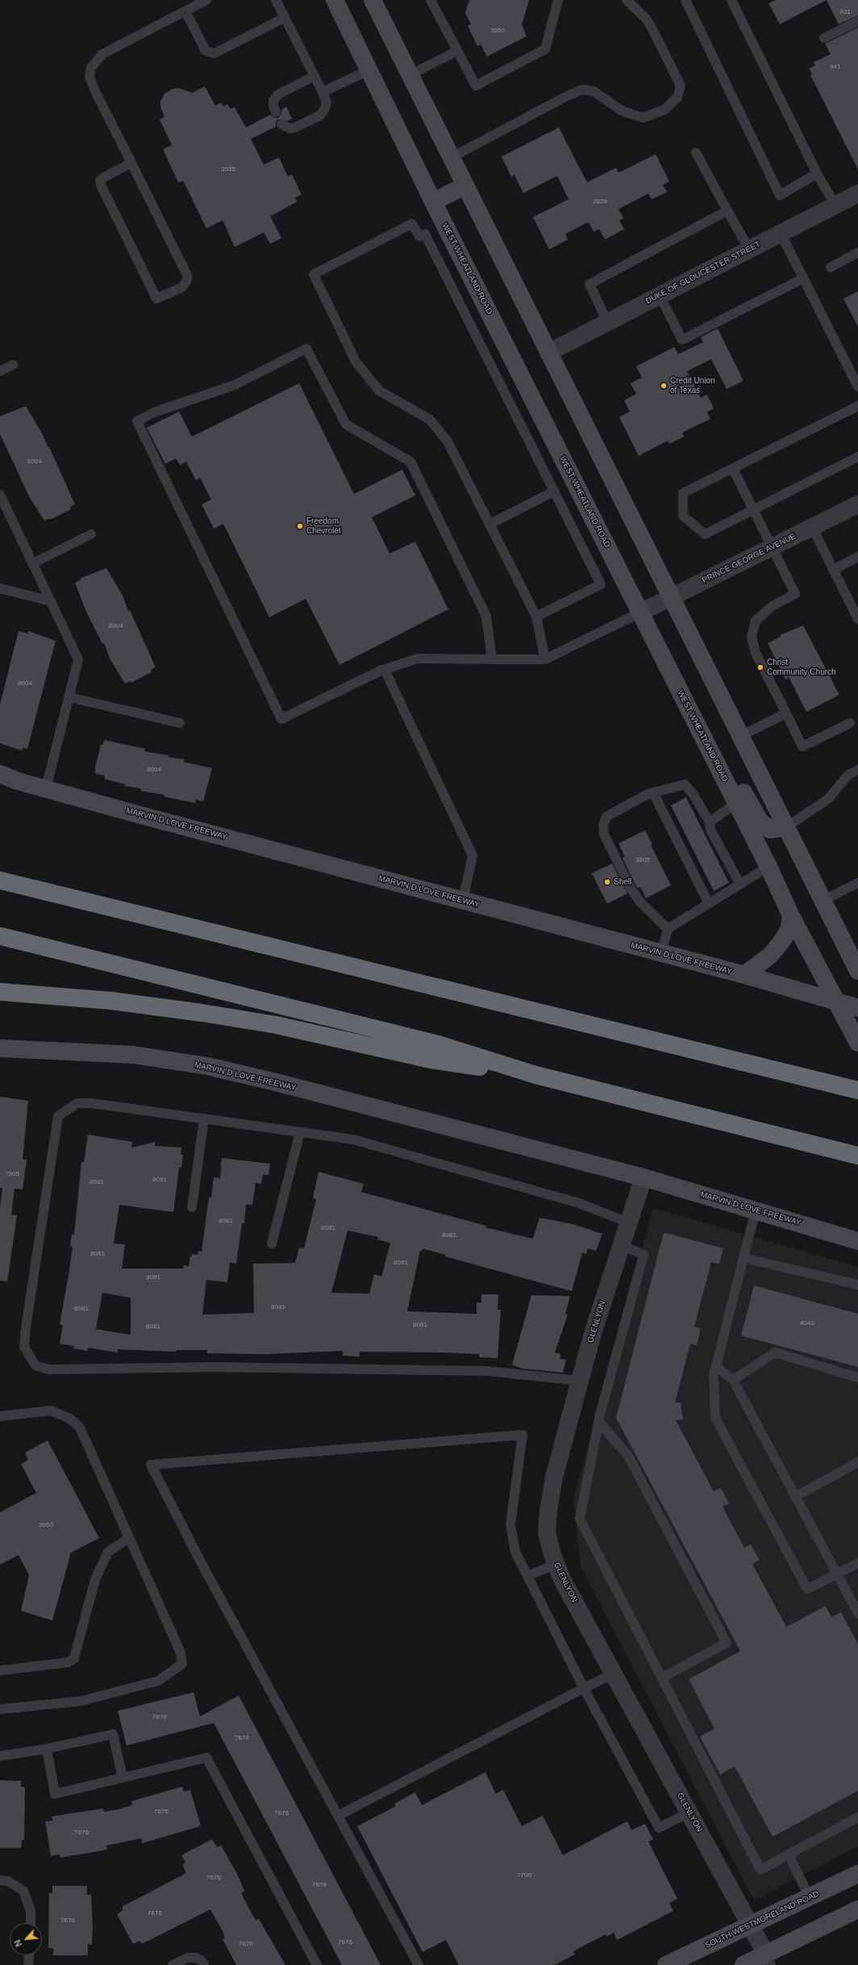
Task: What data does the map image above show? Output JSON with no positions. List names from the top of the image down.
{
  "streets": {
    "main road": ["WEST WHEATLAND ROAD", "MARVIN D LOVE FREEWAY", "SOUTH WESTMORELAND ROAD"],
    "street": ["DUKE OF GLOUCESTER STREET", "PRINCE GEORGE AVENUE", "GLENLYON"]
  },
  "crossings": [
    ["WEST WHEATLAND ROAD", "PRINCE GEORGE AVENUE"],
    ["WEST WHEATLAND ROAD", "MARVIN D LOVE FREEWAY"],
    ["MARVIN D LOVE FREEWAY", "GLENLYON"],
    ["GLENLYON", "SOUTH WESTMORELAND ROAD"]
  ],
  "places": [
    "Credit Union of Texas",
    "Freedom Chevrolet",
    "Christ Community Church",
    "Shell"
  ],
  "house_numbers": [
    "931",
    "3650",
    "941",
    "3555",
    "2828",
    "8004",
    "8004",
    "8004",
    "8004",
    "3805",
    "7905",
    "8081",
    "8081",
    "8081",
    "8081",
    "8081",
    "8081",
    "8081",
    "8081",
    "8081",
    "8081",
    "4041",
    "8081",
    "8081",
    "3950",
    "7676",
    "7676",
    "7676",
    "7676",
    "7676",
    "7700",
    "7676",
    "7676",
    "7676",
    "7676",
    "7676",
    "7676"
  ],
  "north": "bottom left"
}
